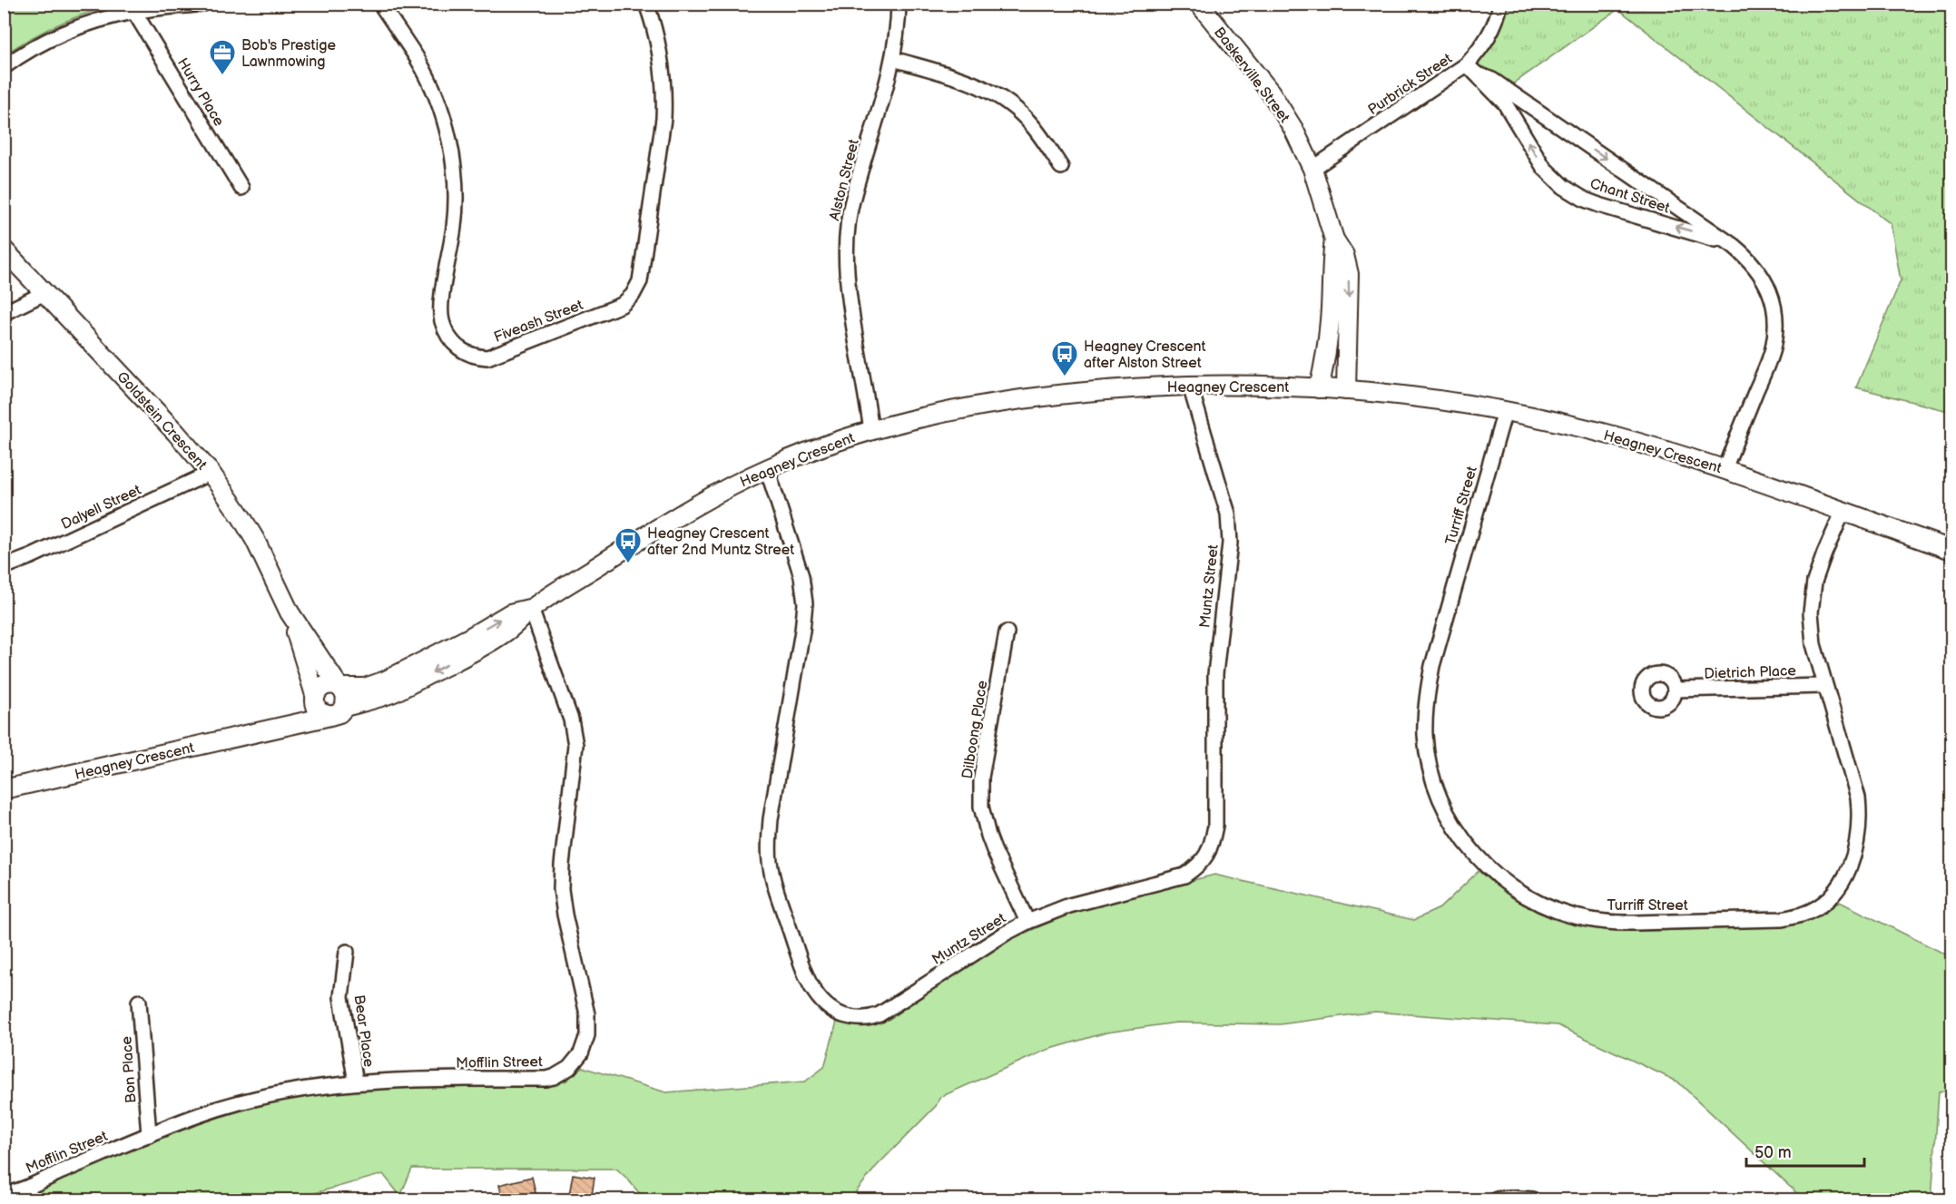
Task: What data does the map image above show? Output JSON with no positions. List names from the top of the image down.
{
  "streets": {
    "street": [
      "Baskerville Street",
      "Purbrick Street",
      "Hurry Place",
      "Alston Street",
      "Chant Street",
      "Fiveash Street",
      "Heagney Crescent",
      "Goldstein Crescent",
      "Turriff Street",
      "Dalyell Street",
      "Muntz Street",
      "Dietrich Place",
      "Dilboong Place",
      "Bear Place",
      "Mofflin Street",
      "Bon Place"
    ]
  },
  "crossings": [
    ["Baskerville Street", "Purbrick Street"],
    ["Baskerville Street", "Heagney Crescent"],
    ["Purbrick Street", "Chant Street"],
    ["Alston Street", "Heagney Crescent"],
    ["Chant Street", "Heagney Crescent"],
    ["Heagney Crescent", "Goldstein Crescent"],
    ["Heagney Crescent", "Turriff Street"],
    ["Heagney Crescent", "Muntz Street"],
    ["Heagney Crescent", "Mofflin Street"],
    ["Goldstein Crescent", "Dalyell Street"],
    ["Turriff Street", "Dietrich Place"],
    ["Muntz Street", "Dilboong Place"],
    ["Bear Place", "Mofflin Street"],
    ["Mofflin Street", "Bon Place"]
  ],
  "places": {
    "office": ["Bob's Prestige Lawnmowing"],
    "bus stop": ["Heagney Crescent after Alston Street", "Heagney Crescent after 2nd Muntz Street"]
  },
  "scale_bar": "50 m"
}
